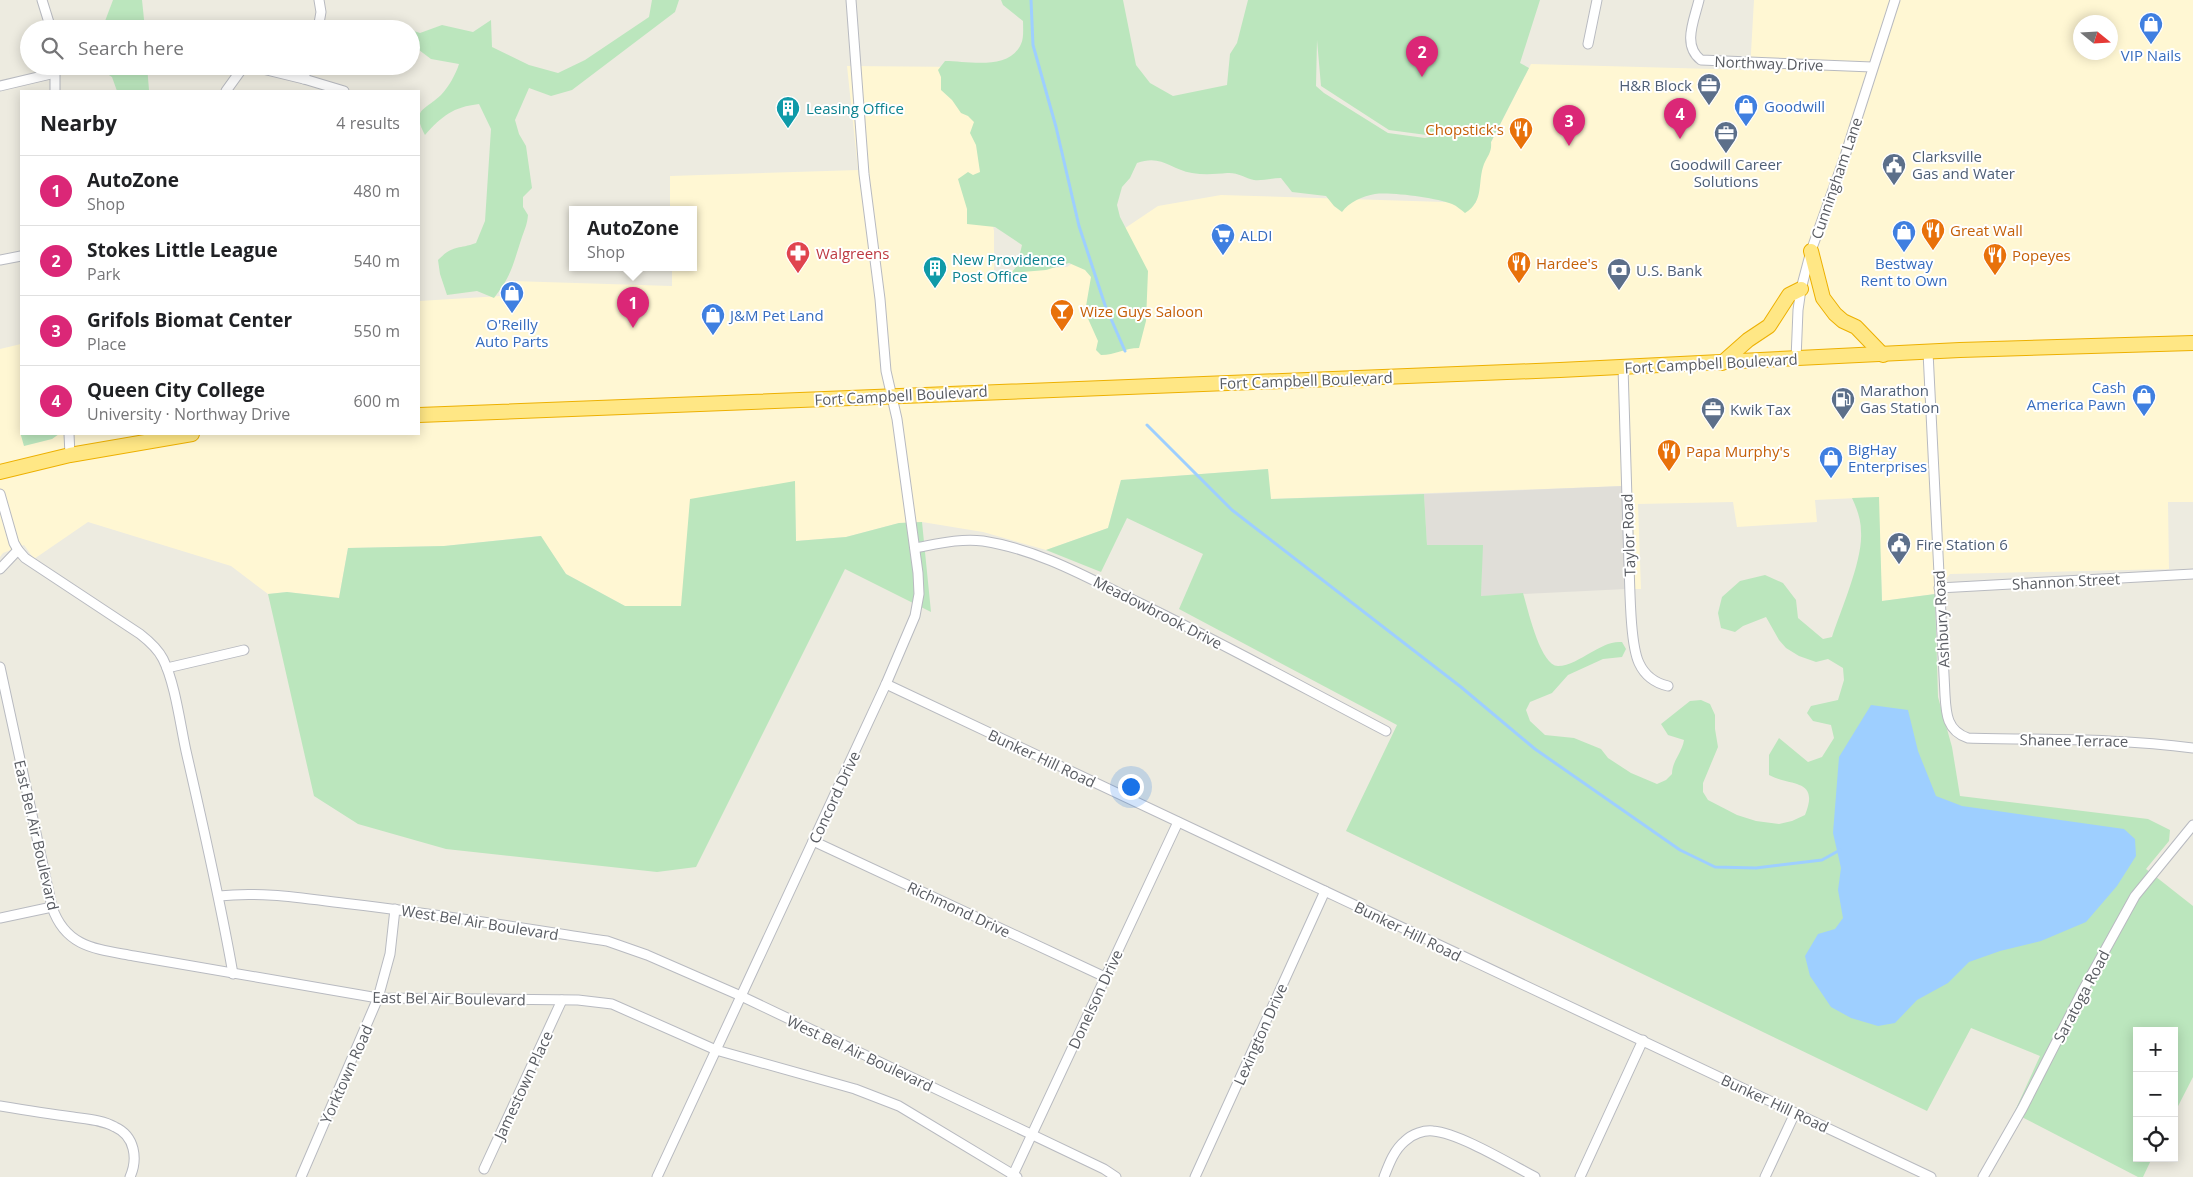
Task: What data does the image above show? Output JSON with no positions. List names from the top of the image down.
{
  "streets": {
    "highway": ["Fort Campbell Boulevard"],
    "street": [
      "Northway Drive",
      "Cunningham Lane",
      "Taylor Road",
      "Shannon Street",
      "Meadowbrook Drive",
      "Ashbury Road",
      "Shanee Terrace",
      "Bunker Hill Road",
      "Concord Drive",
      "East Bel Air Boulevard",
      "Richmond Drive",
      "West Bel Air Boulevard",
      "Saratoga Road",
      "Donelson Drive",
      "Lexington Drive",
      "Yorktown Road",
      "Jamestown Place"
    ]
  },
  "crossings": [
    ["Northway Drive", "Cunningham Lane"],
    ["Cunningham Lane", "Fort Campbell Boulevard"],
    ["Fort Campbell Boulevard", "Taylor Road"],
    ["Fort Campbell Boulevard", "Ashbury Road"],
    ["Fort Campbell Boulevard", "Concord Drive"],
    ["Shannon Street", "Ashbury Road"],
    ["Meadowbrook Drive", "Concord Drive"],
    ["Ashbury Road", "Shanee Terrace"],
    ["Bunker Hill Road", "Concord Drive"],
    ["Bunker Hill Road", "Donelson Drive"],
    ["Bunker Hill Road", "Lexington Drive"],
    ["Concord Drive", "East Bel Air Boulevard"],
    ["Concord Drive", "Richmond Drive"],
    ["Concord Drive", "West Bel Air Boulevard"],
    ["East Bel Air Boulevard", "Donelson Drive"],
    ["East Bel Air Boulevard", "Yorktown Road"],
    ["East Bel Air Boulevard", "Jamestown Place"],
    ["Richmond Drive", "Donelson Drive"],
    ["West Bel Air Boulevard", "Donelson Drive"],
    ["West Bel Air Boulevard", "Yorktown Road"]
  ],
  "places": {
    "shop": [
      "VIP Nails",
      "Goodwill",
      "Bestway Rent to Own",
      "O'Reilly Auto Parts",
      "J&M Pet Land",
      "Cash America Pawn",
      "BigHay Enterprises"
    ],
    "office": ["H&R Block", "Goodwill Career Solutions", "Kwik Tax"],
    "building": ["Leasing Office", "New Providence Post Office"],
    "restaurant": [
      "Chopstick's",
      "Great Wall",
      "Popeyes",
      "Hardee's",
      "Papa Murphy's"
    ],
    "public building": ["Clarksville Gas and Water", "Fire Station 6"],
    "supermarket": ["ALDI"],
    "pharmacy": ["Walgreens"],
    "bank": ["U.S. Bank"],
    "bar": ["Wize Guys Saloon"],
    "fuel station": ["Marathon Gas Station"]
  },
  "north": "right",
  "page": {
    "search": "Search here",
    "pins": [
      "2",
      "4",
      "3",
      "1"
    ],
    "heading": ["Nearby", "4 results"],
    "list": [
      {
        "mark": "1",
        "name": "AutoZone",
        "note": "Shop",
        "value": "480 m"
      },
      {
        "mark": "2",
        "name": "Stokes Little League",
        "note": "Park",
        "value": "540 m"
      },
      {
        "mark": "3",
        "name": "Grifols Biomat Center",
        "note": "Place",
        "value": "550 m"
      },
      {
        "mark": "4",
        "name": "Queen City College",
        "note": "University · Northway Drive",
        "value": "600 m"
      }
    ],
    "popup": ["AutoZone", "Shop"],
    "map_buttons": ["+", "−"]
  }
}
